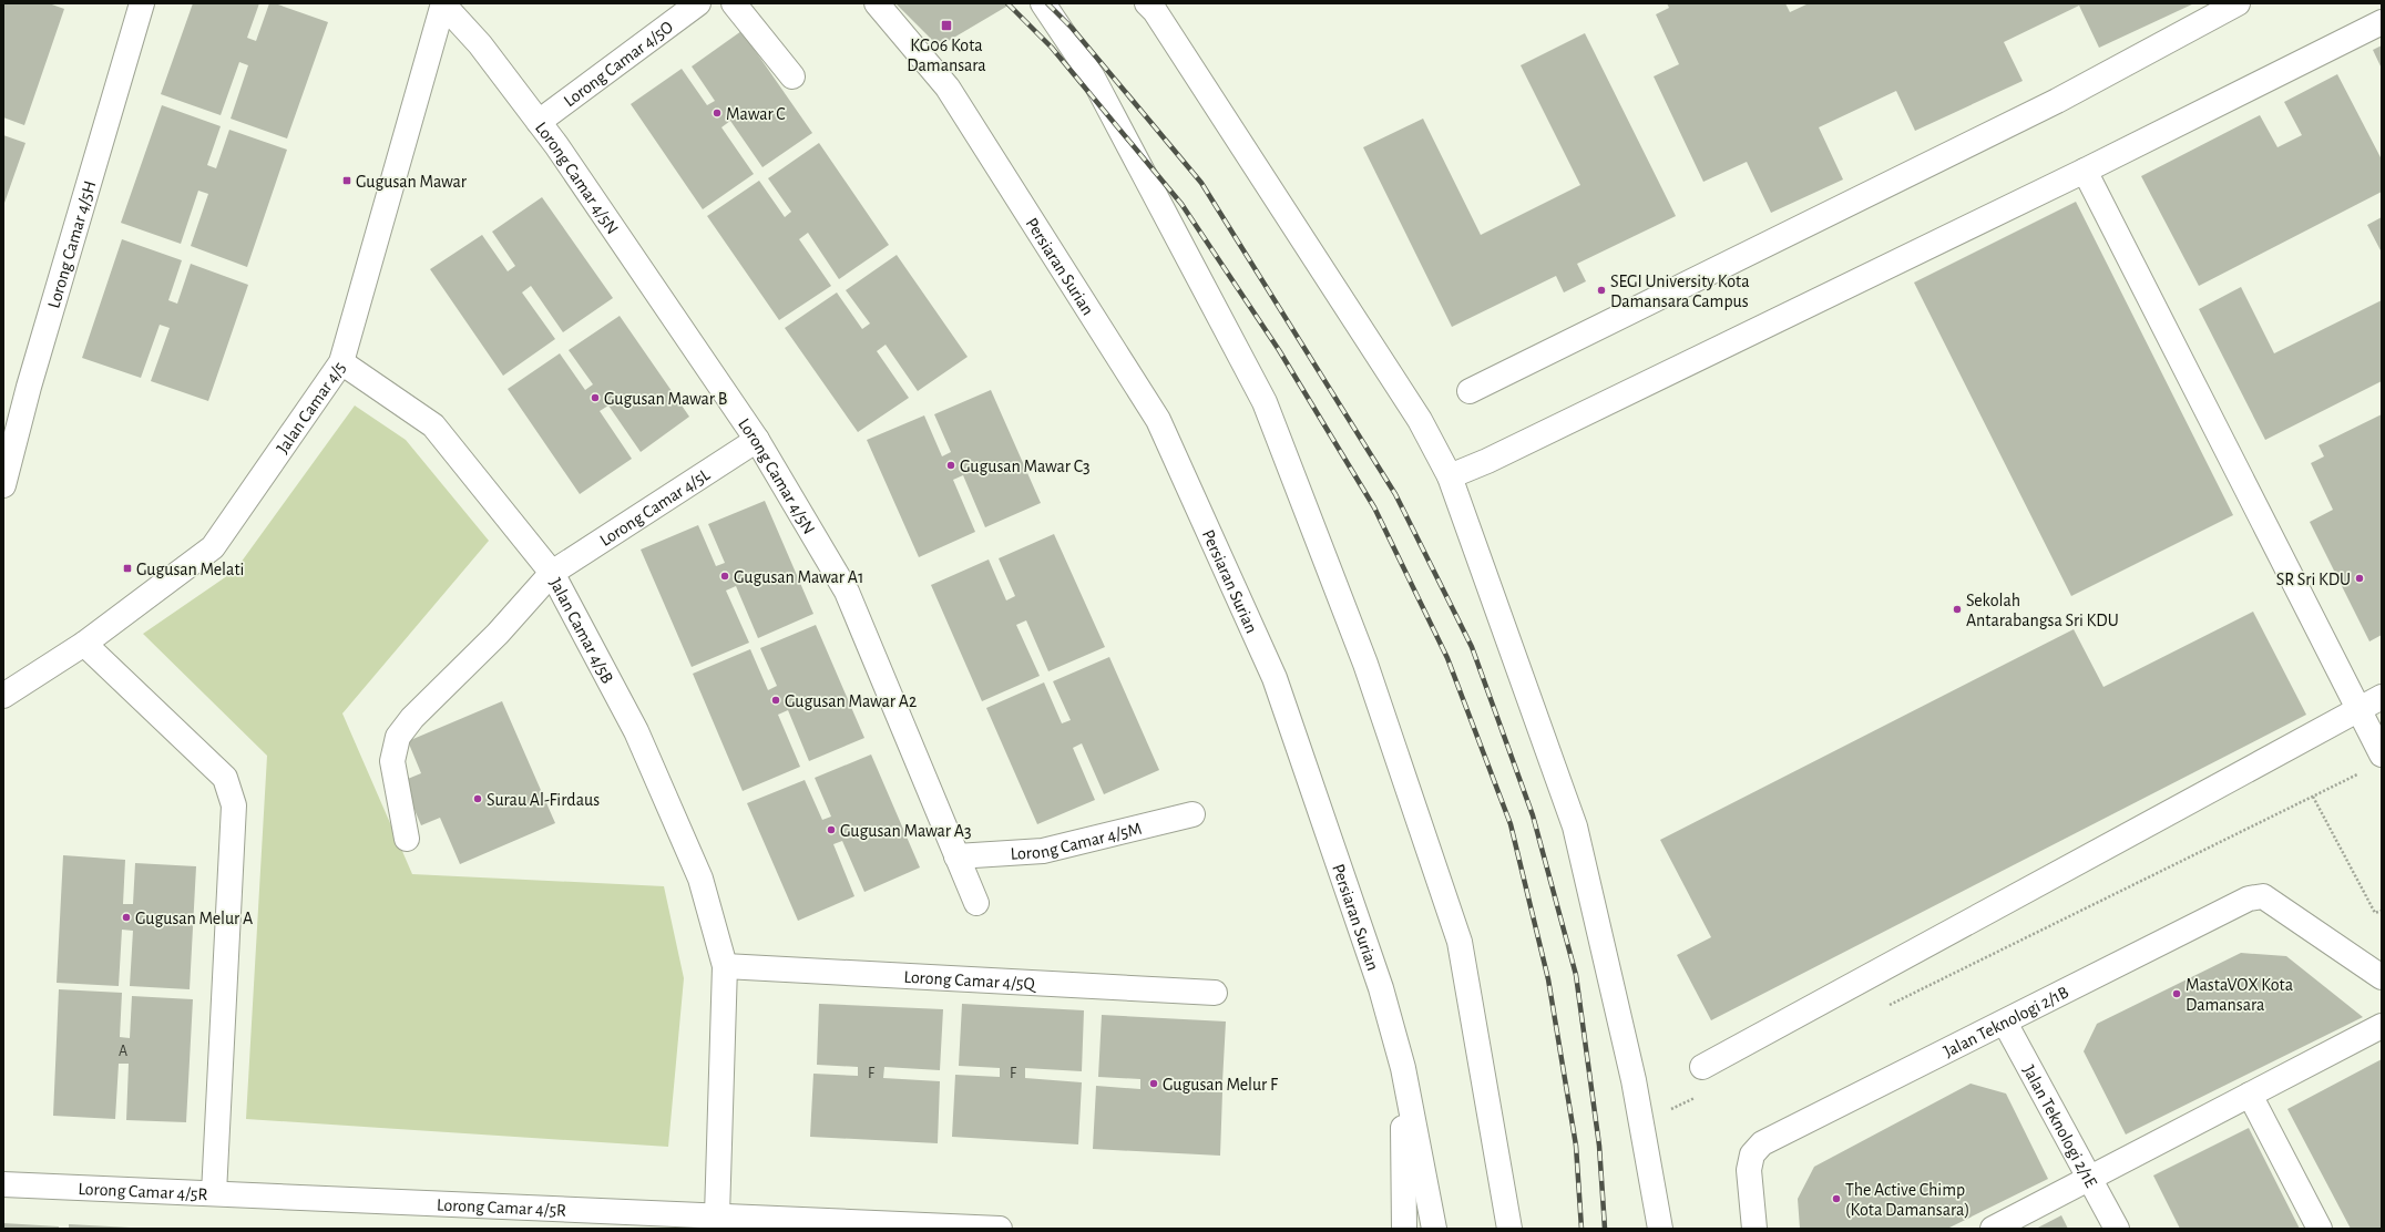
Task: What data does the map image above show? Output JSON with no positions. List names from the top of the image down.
{
  "streets": {
    "street": [
      "Lorong Camar 4/5O",
      "Lorong Camar 4/5N",
      "Lorong Camar 4/5H",
      "Persiaran Surian",
      "Jalan Camar 4/5",
      "Lorong Camar 4/5L",
      "Jalan Camar 4/5B",
      "Lorong Camar 4/5M",
      "Lorong Camar 4/5Q",
      "Jalan Teknologi 2/1B",
      "Jalan Teknologi 2/1E",
      "Lorong Camar 4/5R"
    ]
  },
  "crossings": [
    ["Lorong Camar 4/5O", "Lorong Camar 4/5N"],
    ["Lorong Camar 4/5N", "Jalan Camar 4/5"],
    ["Lorong Camar 4/5N", "Lorong Camar 4/5L"],
    ["Lorong Camar 4/5N", "Lorong Camar 4/5M"],
    ["Jalan Camar 4/5", "Jalan Camar 4/5B"],
    ["Lorong Camar 4/5L", "Jalan Camar 4/5B"],
    ["Jalan Camar 4/5B", "Lorong Camar 4/5Q"],
    ["Jalan Camar 4/5B", "Lorong Camar 4/5R"],
    ["Jalan Teknologi 2/1B", "Jalan Teknologi 2/1E"]
  ],
  "places": {
    "transit": ["KG06 Kota Damansara", "Gugusan Mawar", "Gugusan Melati"],
    "other": [
      "Mawar C",
      "SEGI University Kota Damansara Campus",
      "Gugusan Mawar B",
      "Gugusan Mawar C3",
      "Gugusan Mawar A1",
      "SR Sri KDU",
      "Sekolah Antarabangsa Sri KDU",
      "Gugusan Mawar A2",
      "Surau Al-Firdaus",
      "Gugusan Mawar A3",
      "Gugusan Melur A",
      "MastaVOX Kota Damansara",
      "Gugusan Melur F",
      "The Active Chimp (Kota Damansara)"
    ]
  },
  "house_numbers": ["A", "F", "F"]
}
